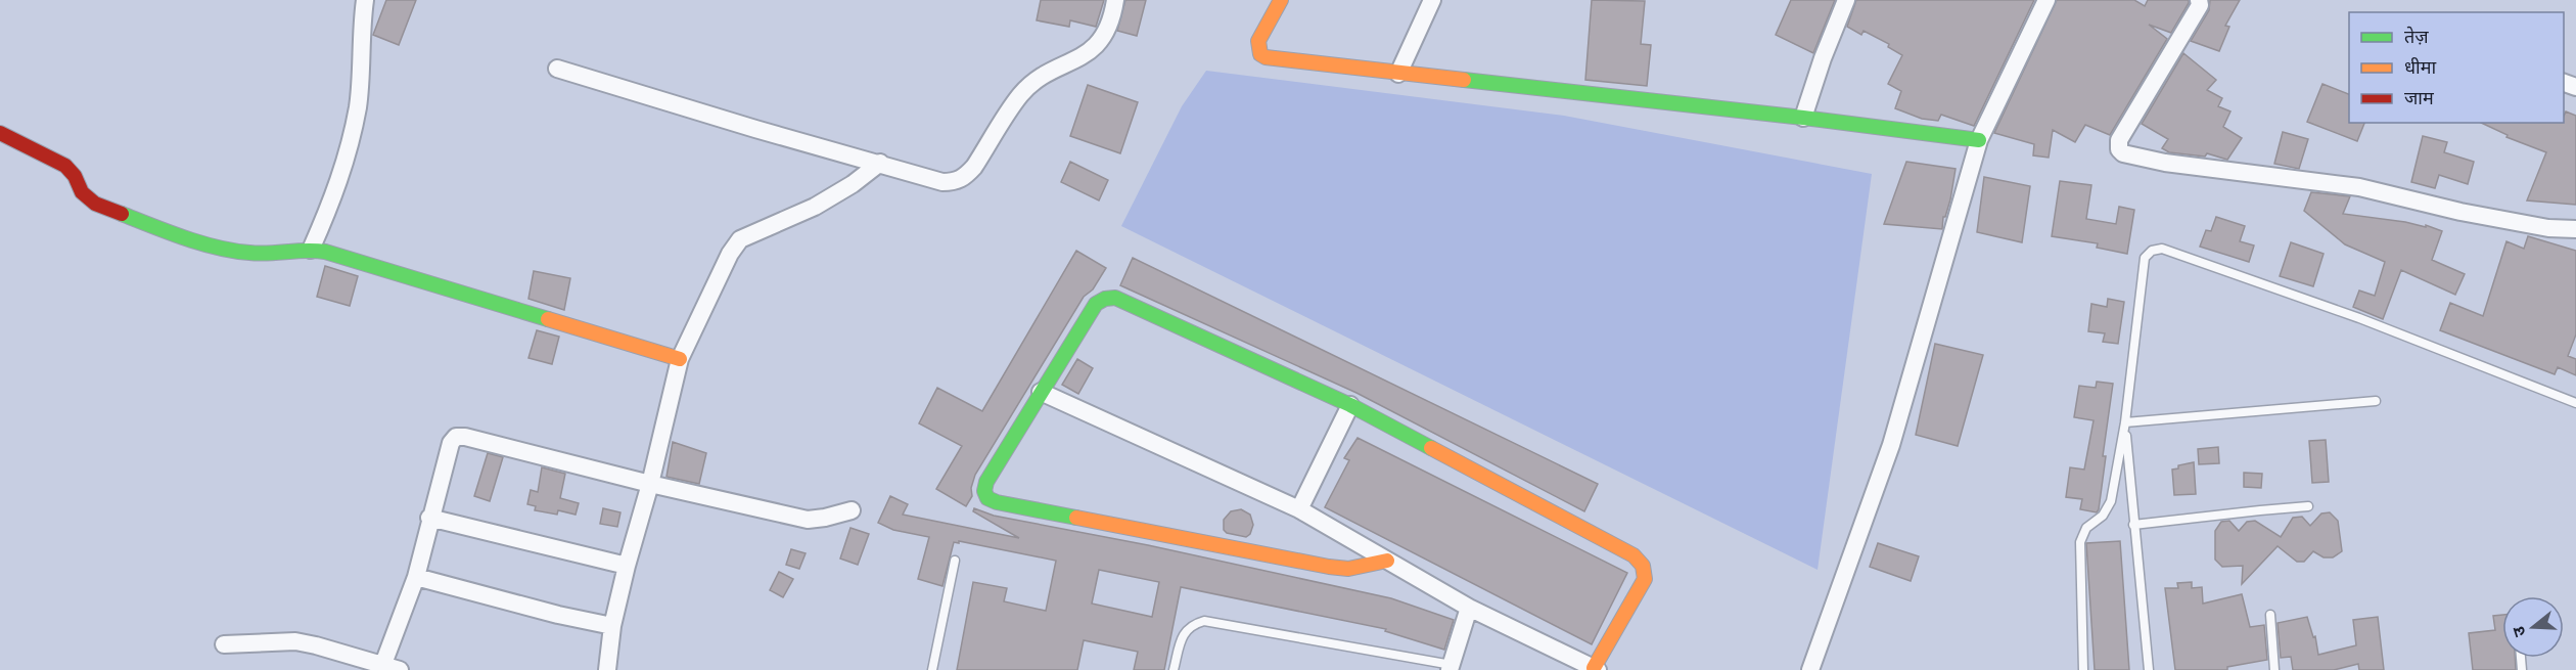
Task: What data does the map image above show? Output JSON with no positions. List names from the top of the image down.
{
  "legend": ["तेज़", "धीमा", "जाम"],
  "north": "left"
}
